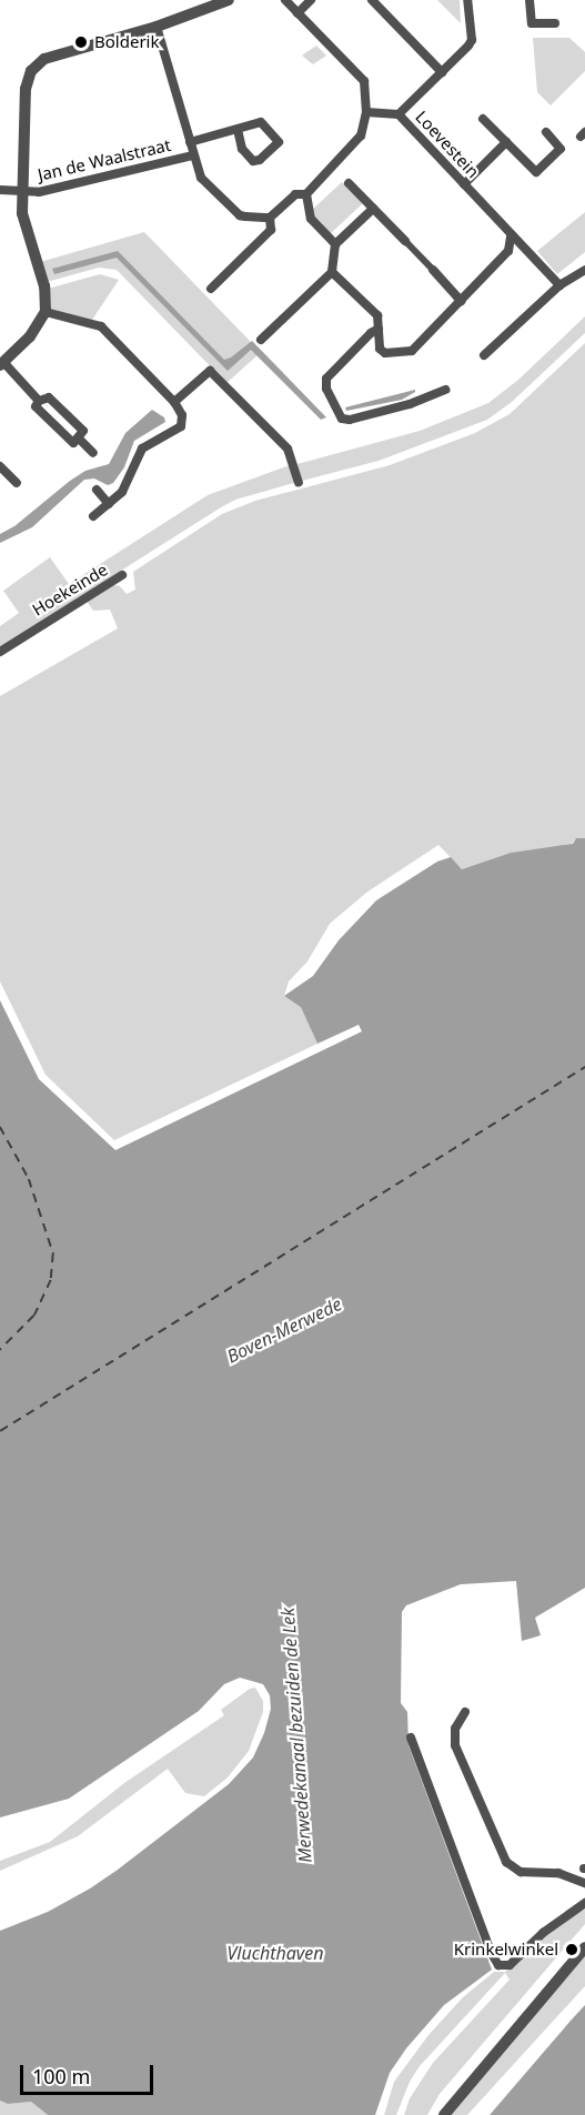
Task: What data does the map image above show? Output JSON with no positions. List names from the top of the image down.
{
  "streets": {
    "street": ["Loevestein", "Jan de Waalstraat", "Hoekeinde"]
  },
  "water": ["Boven-Merwede", "Merwedekanaal bezuiden de Lek", "Vluchthaven"],
  "places": ["Bolderik", "Krinkelwinkel"],
  "scale_bar": "100 m"
}
